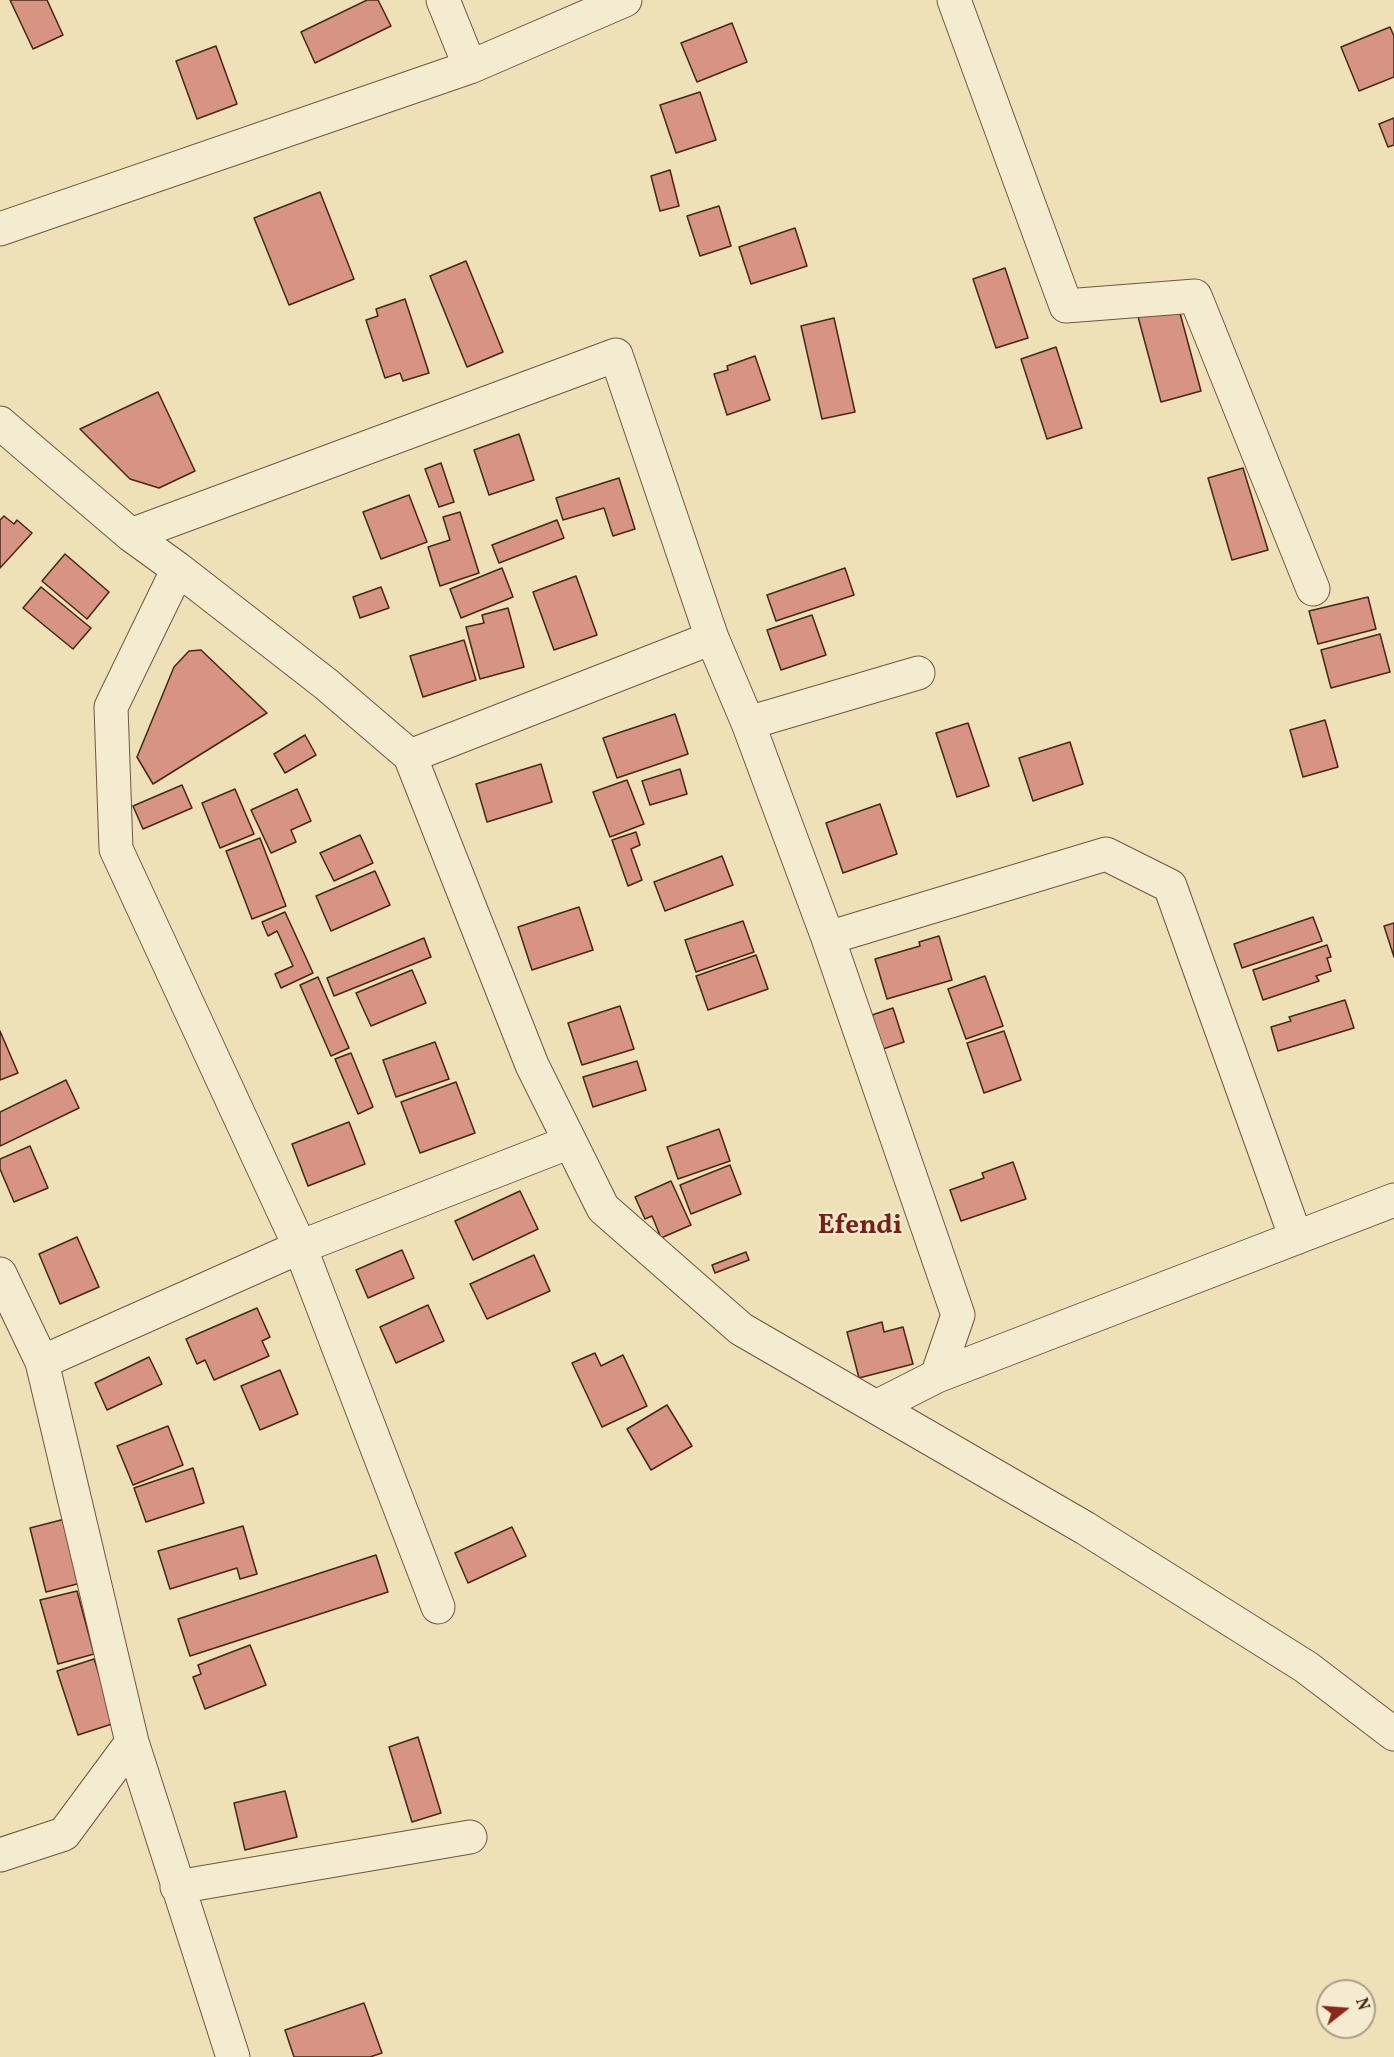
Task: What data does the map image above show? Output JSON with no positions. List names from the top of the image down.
{
  "districts": ["Efendi"],
  "north": "right"
}
